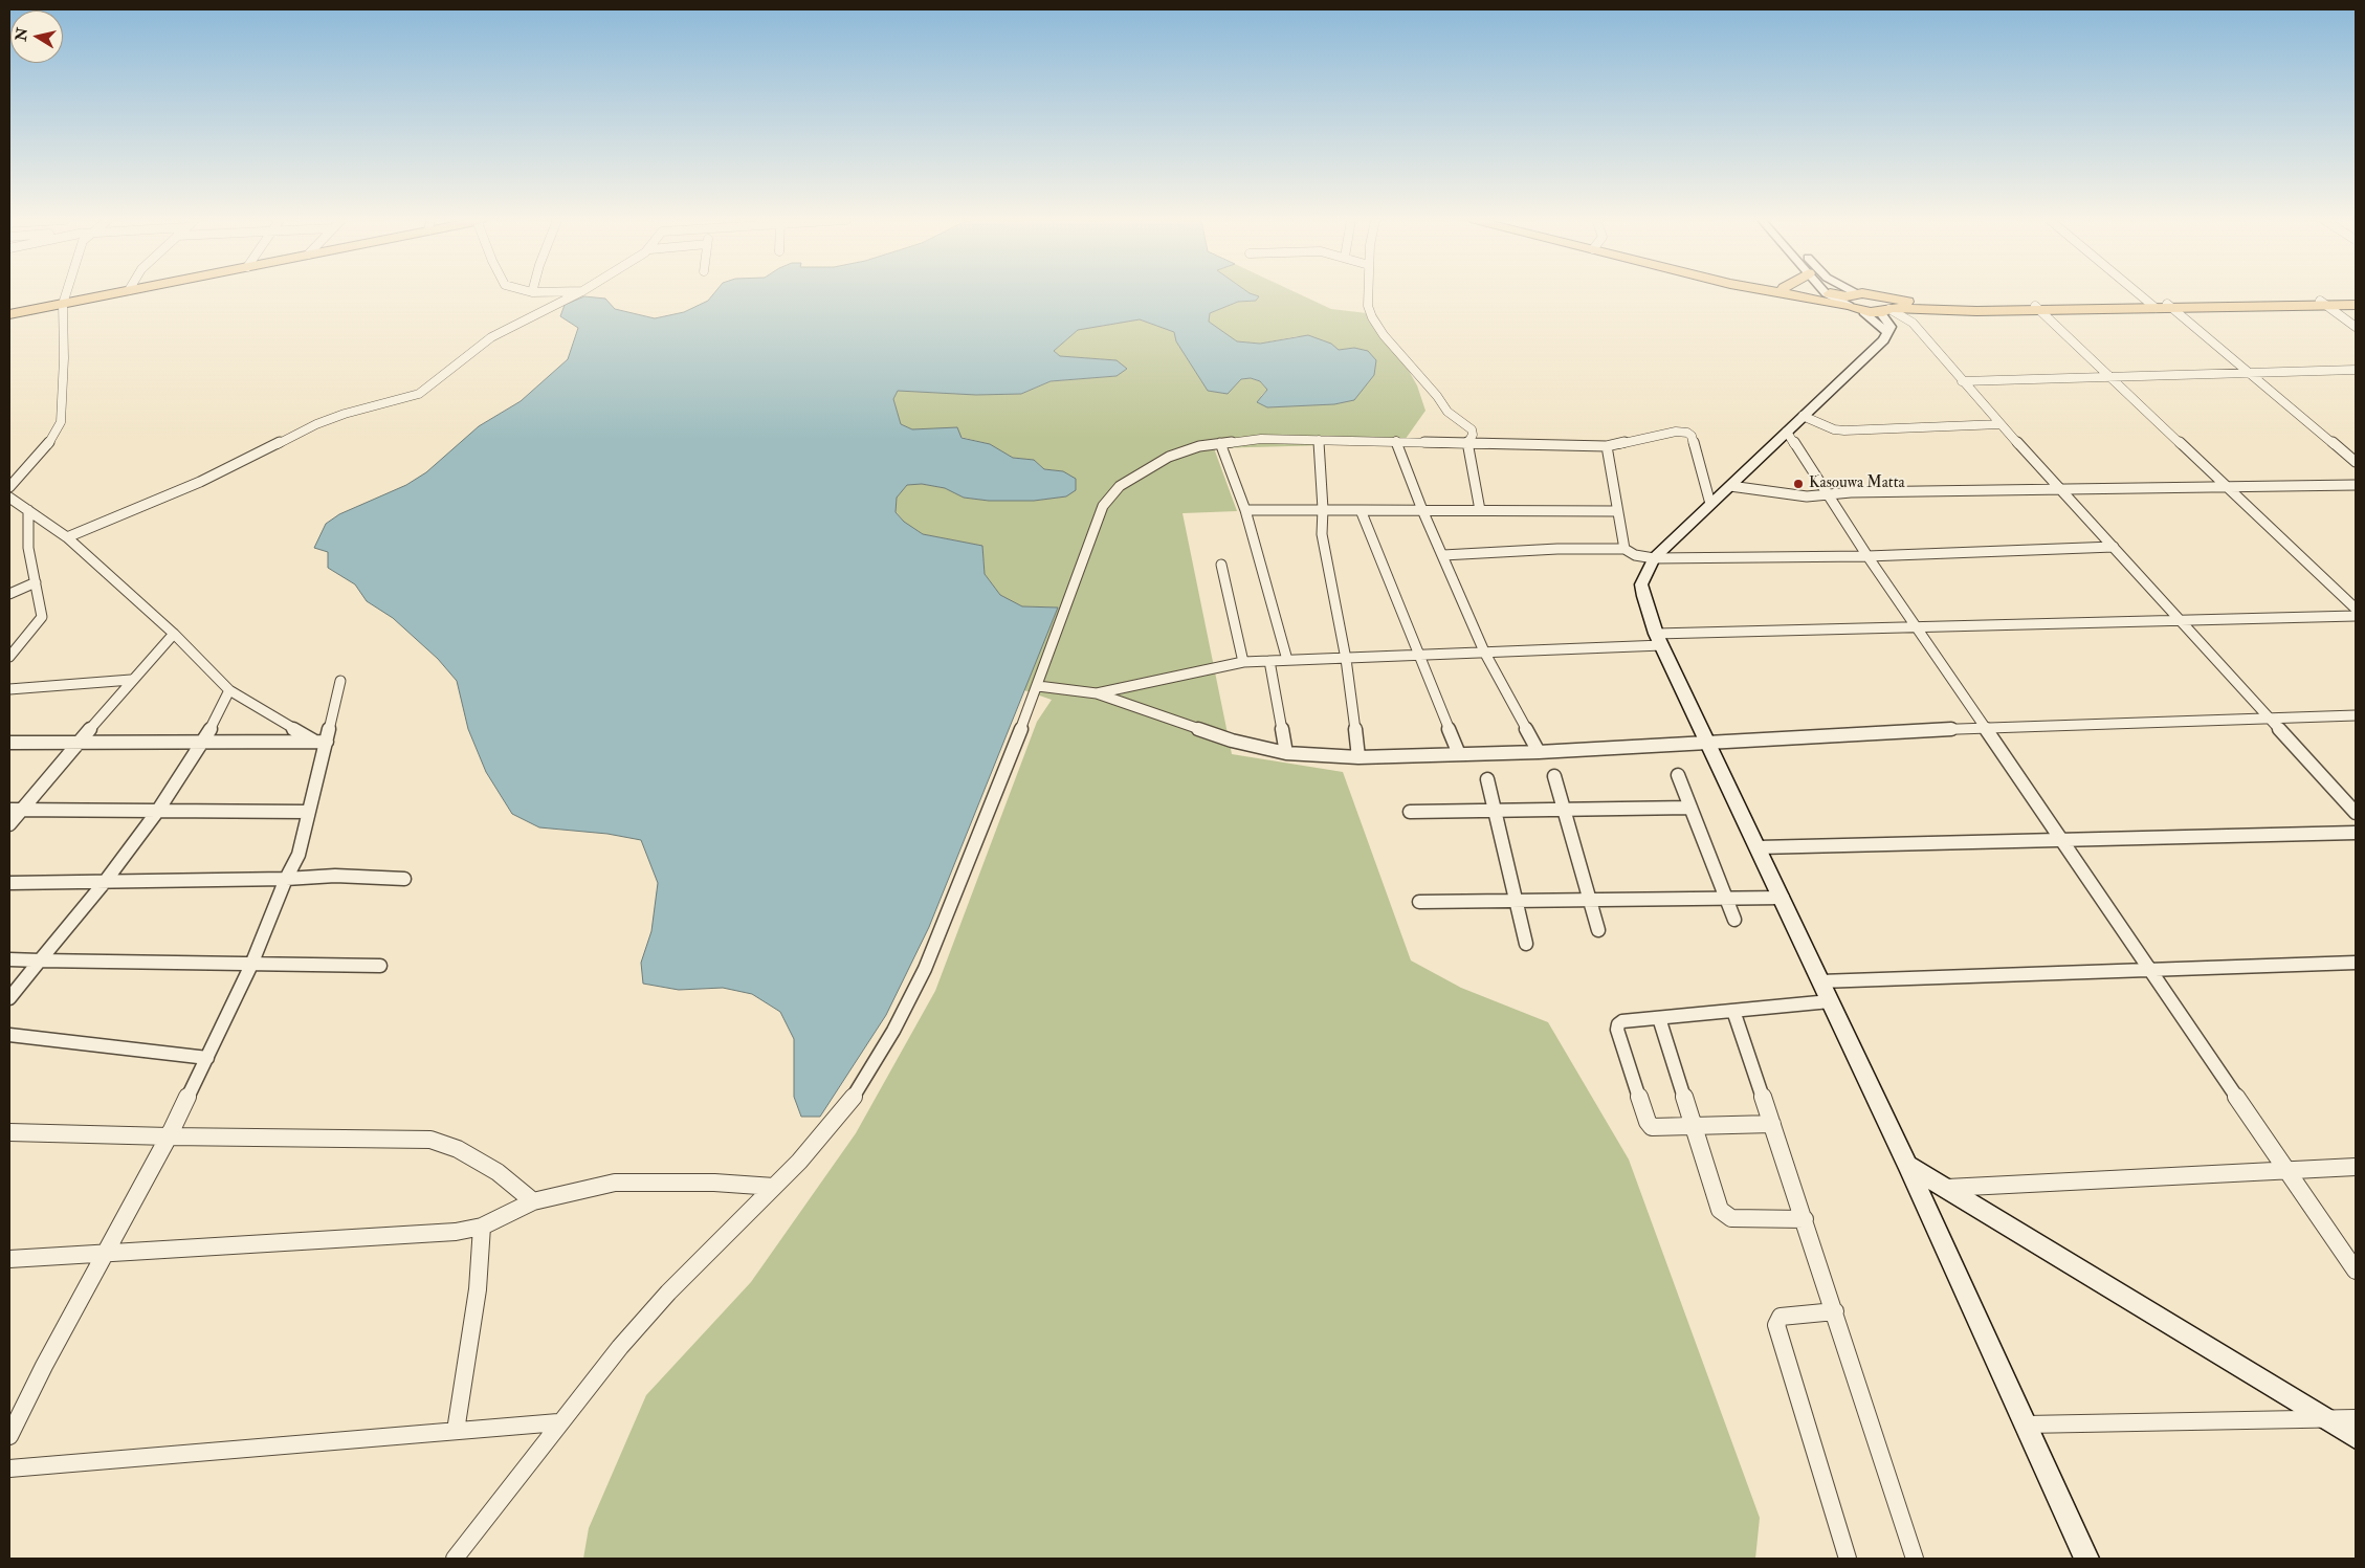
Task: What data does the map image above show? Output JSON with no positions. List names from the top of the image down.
{
  "places": ["Kasouwa Matta"],
  "north": "left"
}
